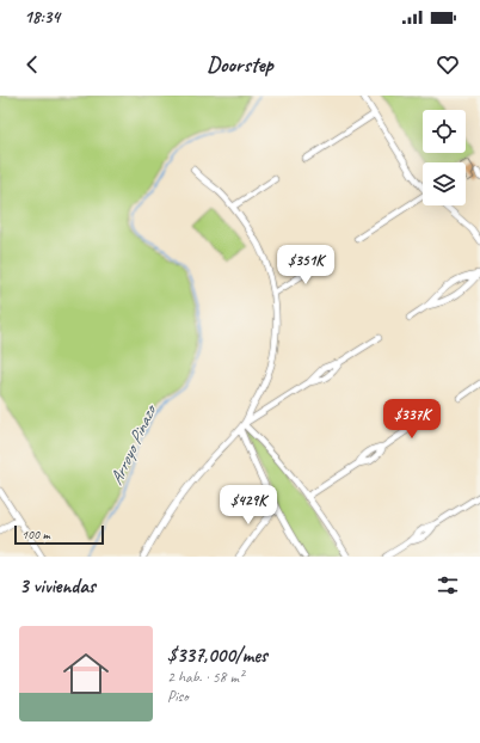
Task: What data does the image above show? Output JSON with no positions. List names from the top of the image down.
{
  "water": ["Arroyo Pinazo"],
  "scale_bar": "100 m",
  "page": {
    "status": "18:34",
    "header": "Doorstep",
    "price": ["$351K", "$337K", "$429K"],
    "scale": "100 m",
    "heading": "3 viviendas",
    "list": [
      {
        "name": "$337,000/mes",
        "note": "2 hab. · 58 m² · Piso"
      }
    ]
  }
}
